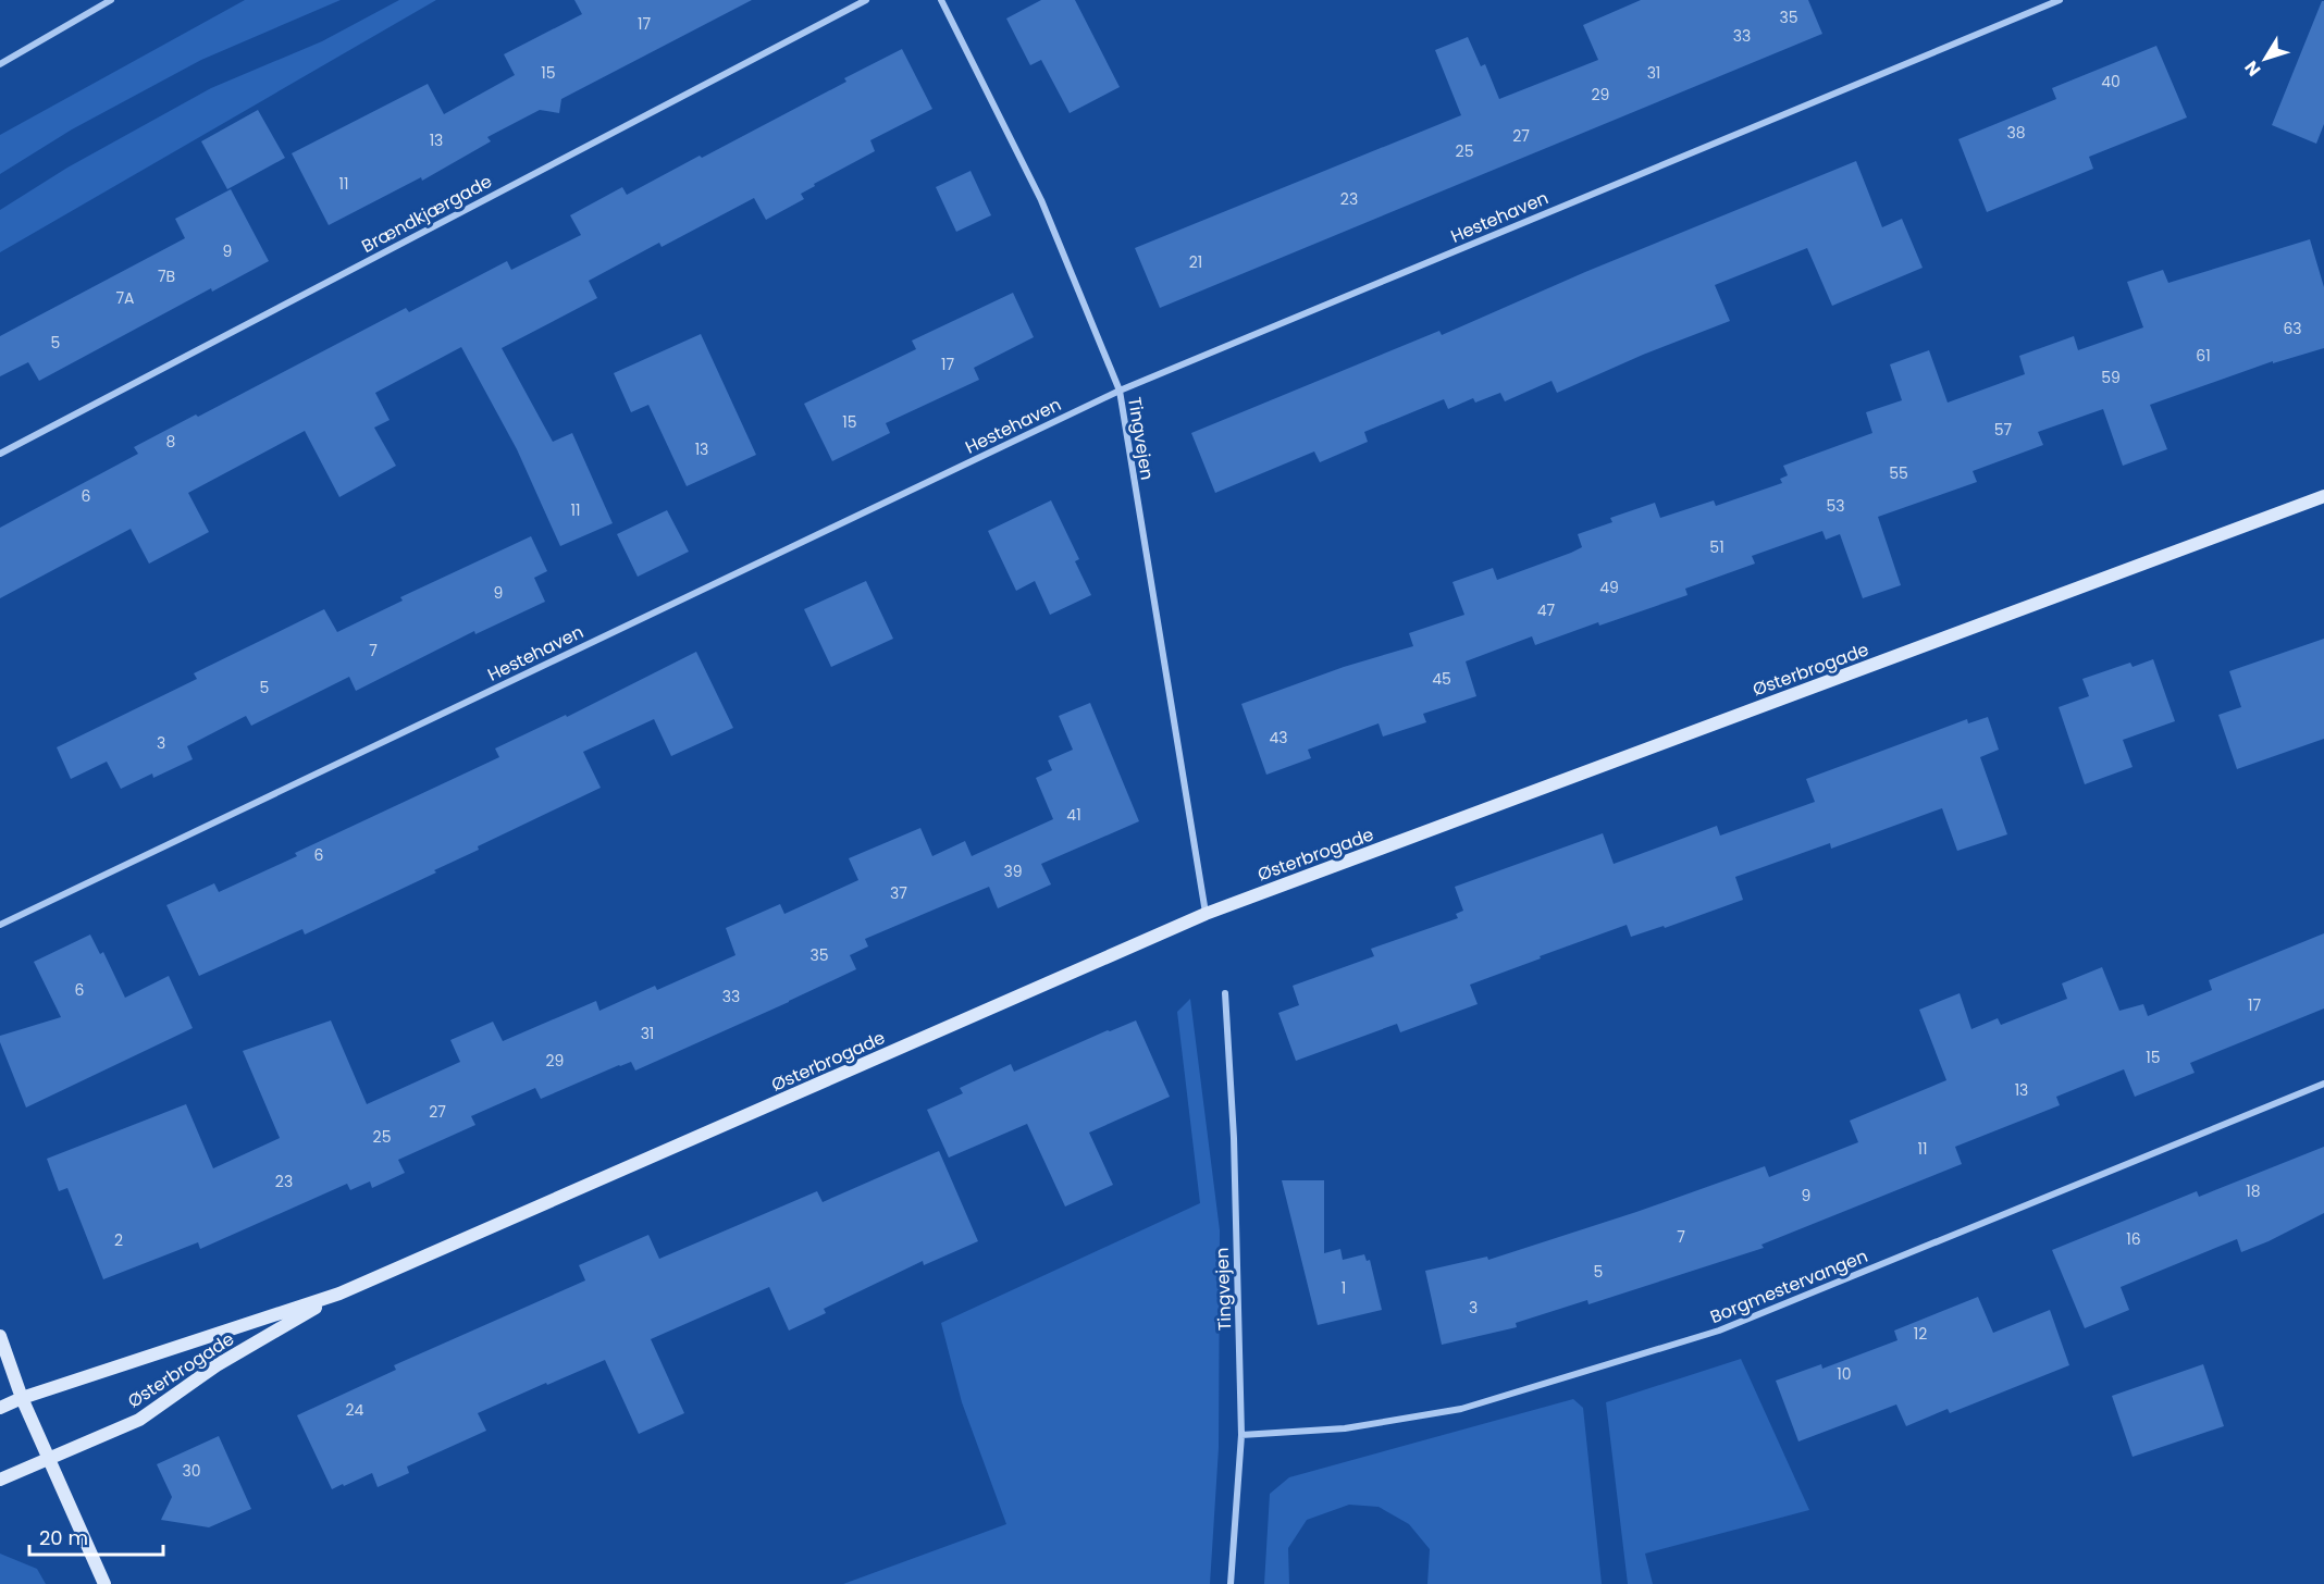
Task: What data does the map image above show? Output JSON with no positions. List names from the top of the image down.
{
  "streets": {
    "main road": ["Østerbrogade"],
    "street": [
      "Brændkjærgade",
      "Hestehaven",
      "Tingvejen",
      "Borgmestervangen"
    ]
  },
  "crossings": [
    ["Hestehaven", "Tingvejen"],
    ["Tingvejen", "Østerbrogade"],
    ["Tingvejen", "Borgmestervangen"]
  ],
  "house_numbers": [
    "35",
    "17",
    "33",
    "15",
    "31",
    "40",
    "29",
    "38",
    "27",
    "13",
    "25",
    "11",
    "23",
    "9",
    "21",
    "7B",
    "7A",
    "63",
    "5",
    "61",
    "17",
    "59",
    "15",
    "57",
    "8",
    "13",
    "55",
    "6",
    "53",
    "11",
    "51",
    "49",
    "9",
    "47",
    "7",
    "45",
    "5",
    "43",
    "3",
    "41",
    "6",
    "39",
    "37",
    "35",
    "6",
    "33",
    "17",
    "31",
    "15",
    "29",
    "13",
    "27",
    "25",
    "11",
    "23",
    "18",
    "9",
    "7",
    "16",
    "2",
    "5",
    "1",
    "3",
    "12",
    "10",
    "24",
    "30"
  ],
  "scale_bar": "20 m",
  "north": "bottom left"
}
